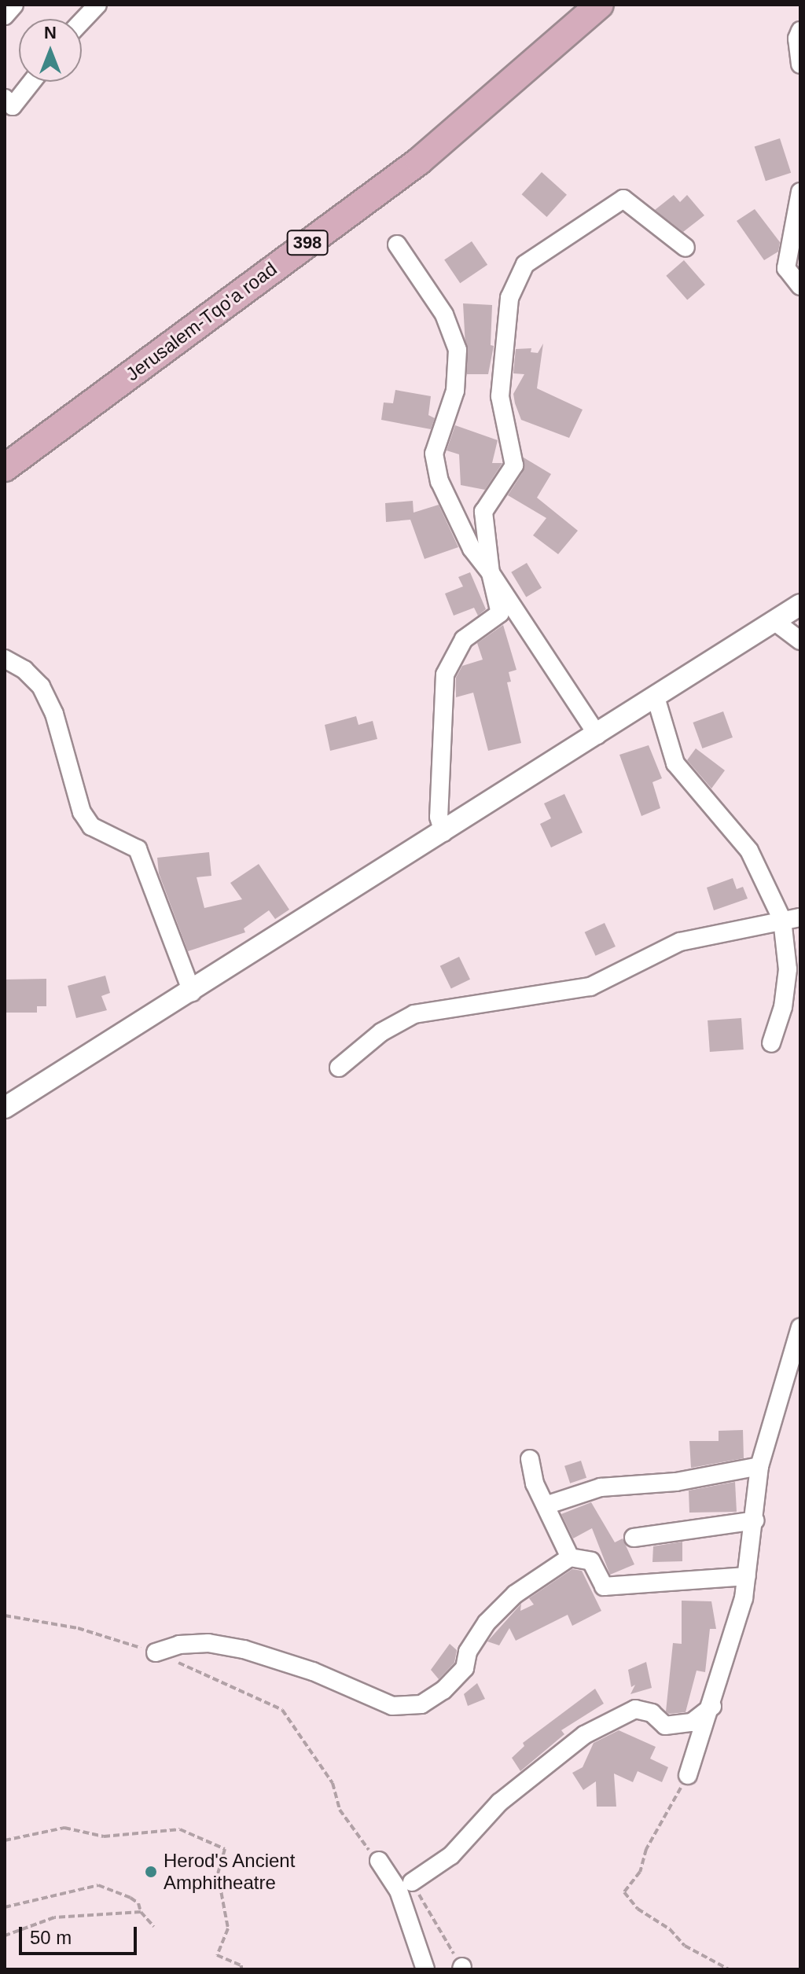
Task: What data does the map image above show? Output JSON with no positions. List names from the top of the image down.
{
  "streets": {
    "main road": ["398", "Jerusalem-Tqo'a road"]
  },
  "places": ["Herod's Ancient Amphitheatre"],
  "scale_bar": "50 m",
  "north": "top"
}
